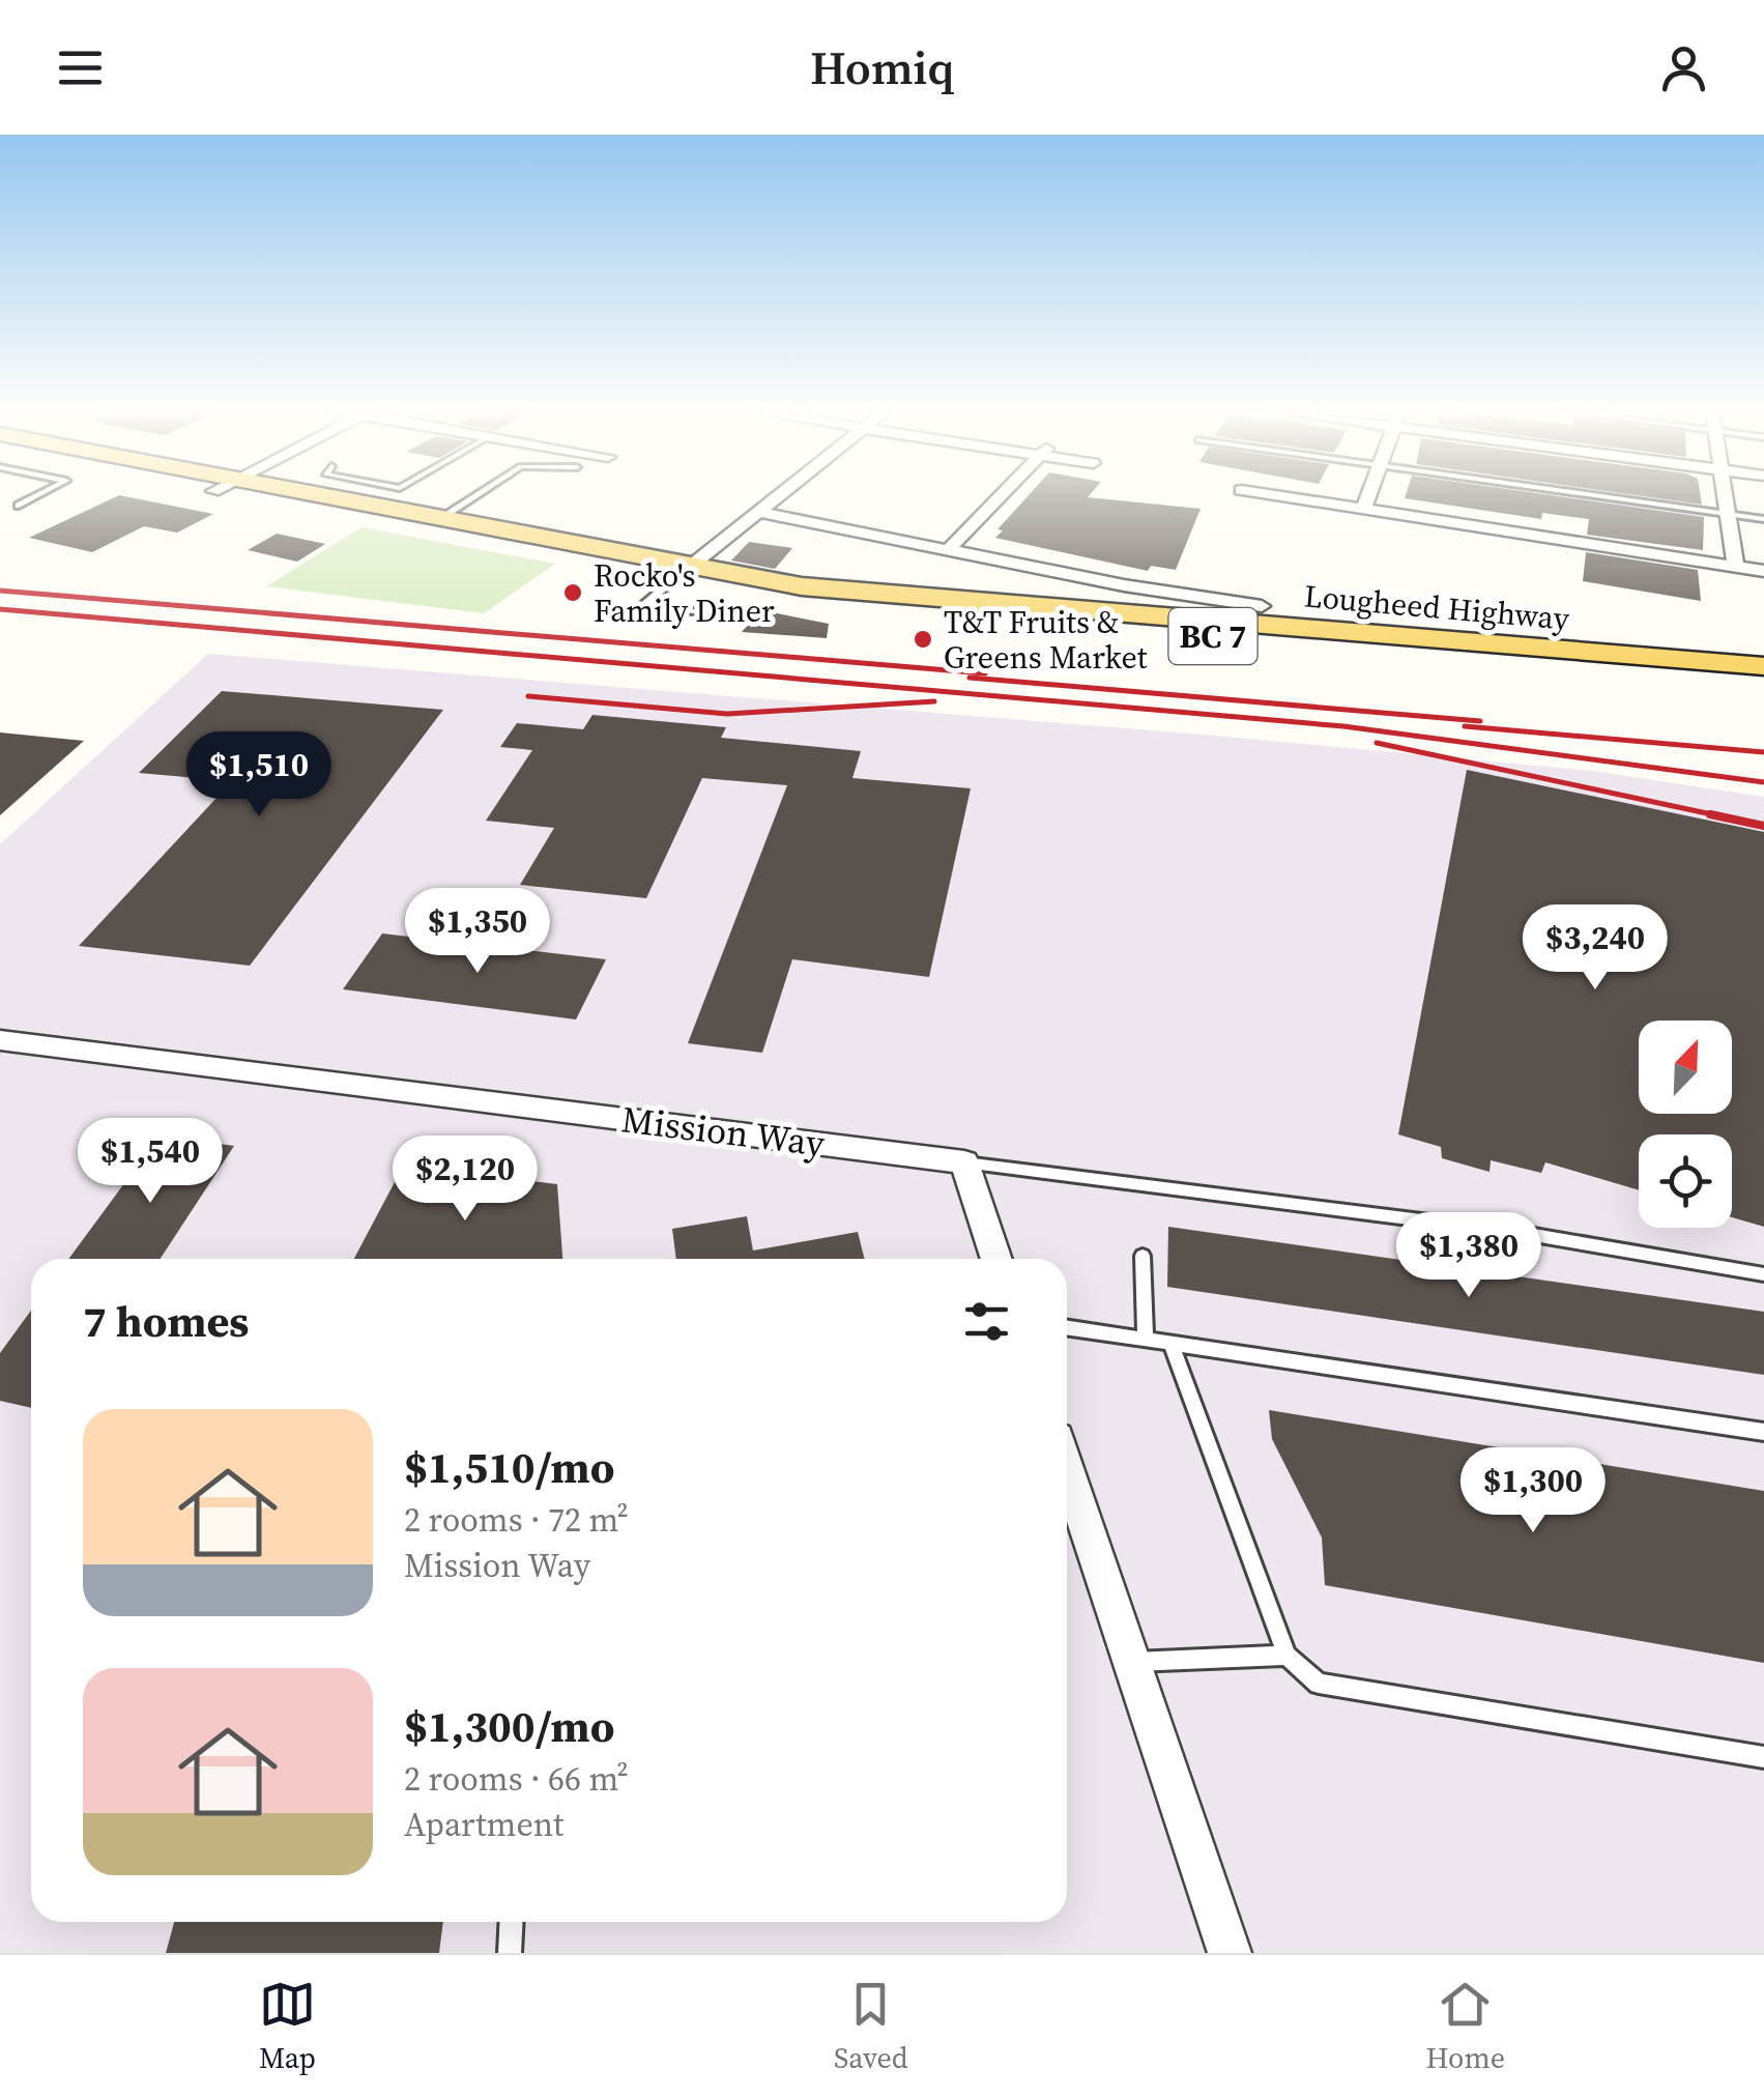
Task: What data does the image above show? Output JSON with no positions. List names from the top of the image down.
{
  "streets": {
    "main road": ["Lougheed Highway", "BC 7"],
    "street": ["Mission Way"]
  },
  "places": ["Rocko's Family Diner", "T&T Fruits & Greens Market"],
  "north": "top right",
  "page": {
    "header": "Homiq",
    "price": [
      "$1,510",
      "$1,350",
      "$3,240",
      "$1,540",
      "$2,120",
      "$1,380",
      "$1,300"
    ],
    "heading": "7 homes",
    "list": [
      {
        "name": "$1,510/mo",
        "note": "2 rooms · 72 m² · Mission Way"
      },
      {
        "name": "$1,300/mo",
        "note": "2 rooms · 66 m² · Apartment"
      }
    ],
    "tabs": ["Map", "Saved", "Home"]
  }
}
